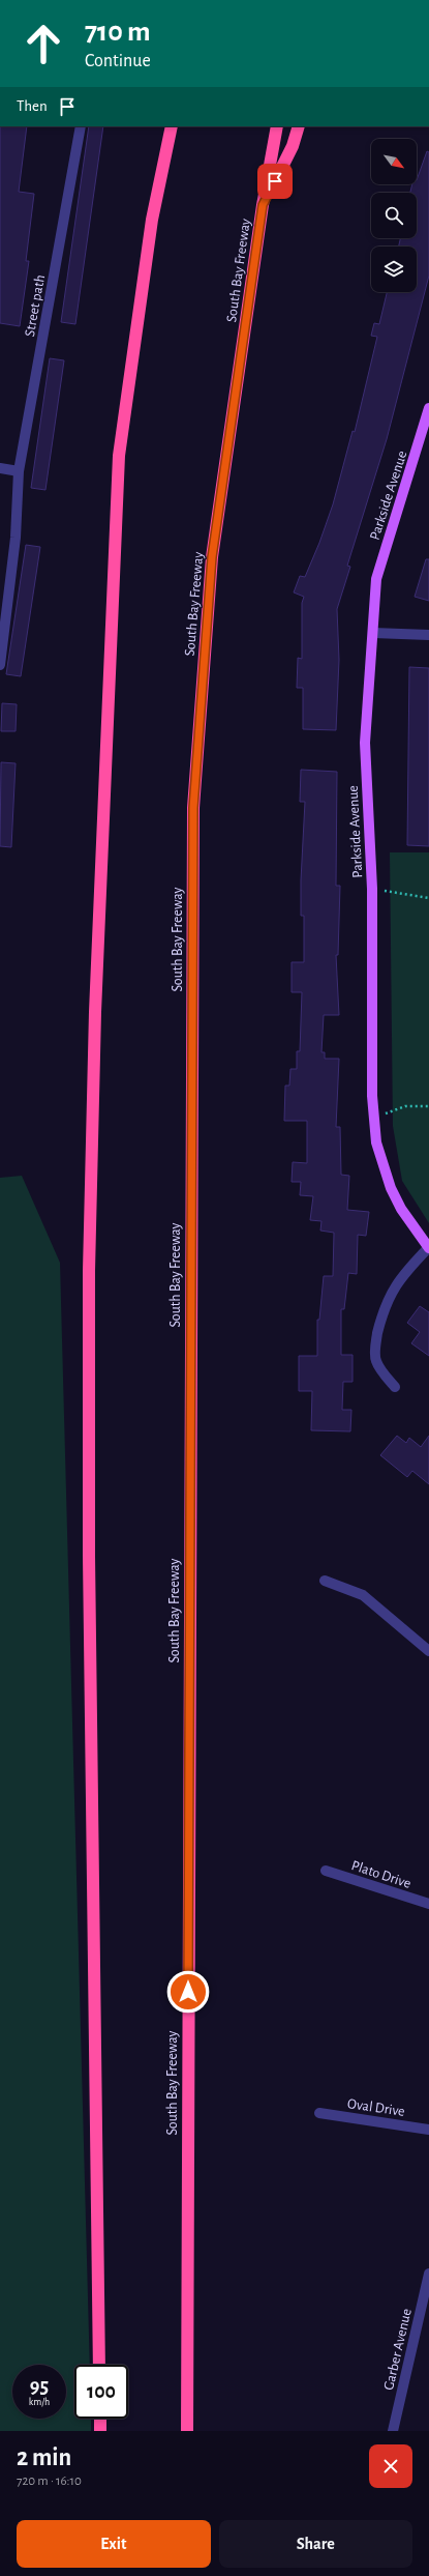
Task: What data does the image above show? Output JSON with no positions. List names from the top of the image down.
{
  "streets": {
    "highway": ["South Bay Freeway"],
    "main road": ["Parkside Avenue"],
    "street": [
      "Street path",
      "Plato Drive",
      "Oval Drive",
      "Garber Avenue"
    ]
  },
  "north": "bottom right",
  "page": {
    "turn": ["710 m", "Continue"],
    "then": "Then",
    "speed": "95 km/h",
    "limit": "100",
    "heading": ["2 min", "720 m · 16:10"],
    "buttons": ["Exit", "Share"]
  }
}
